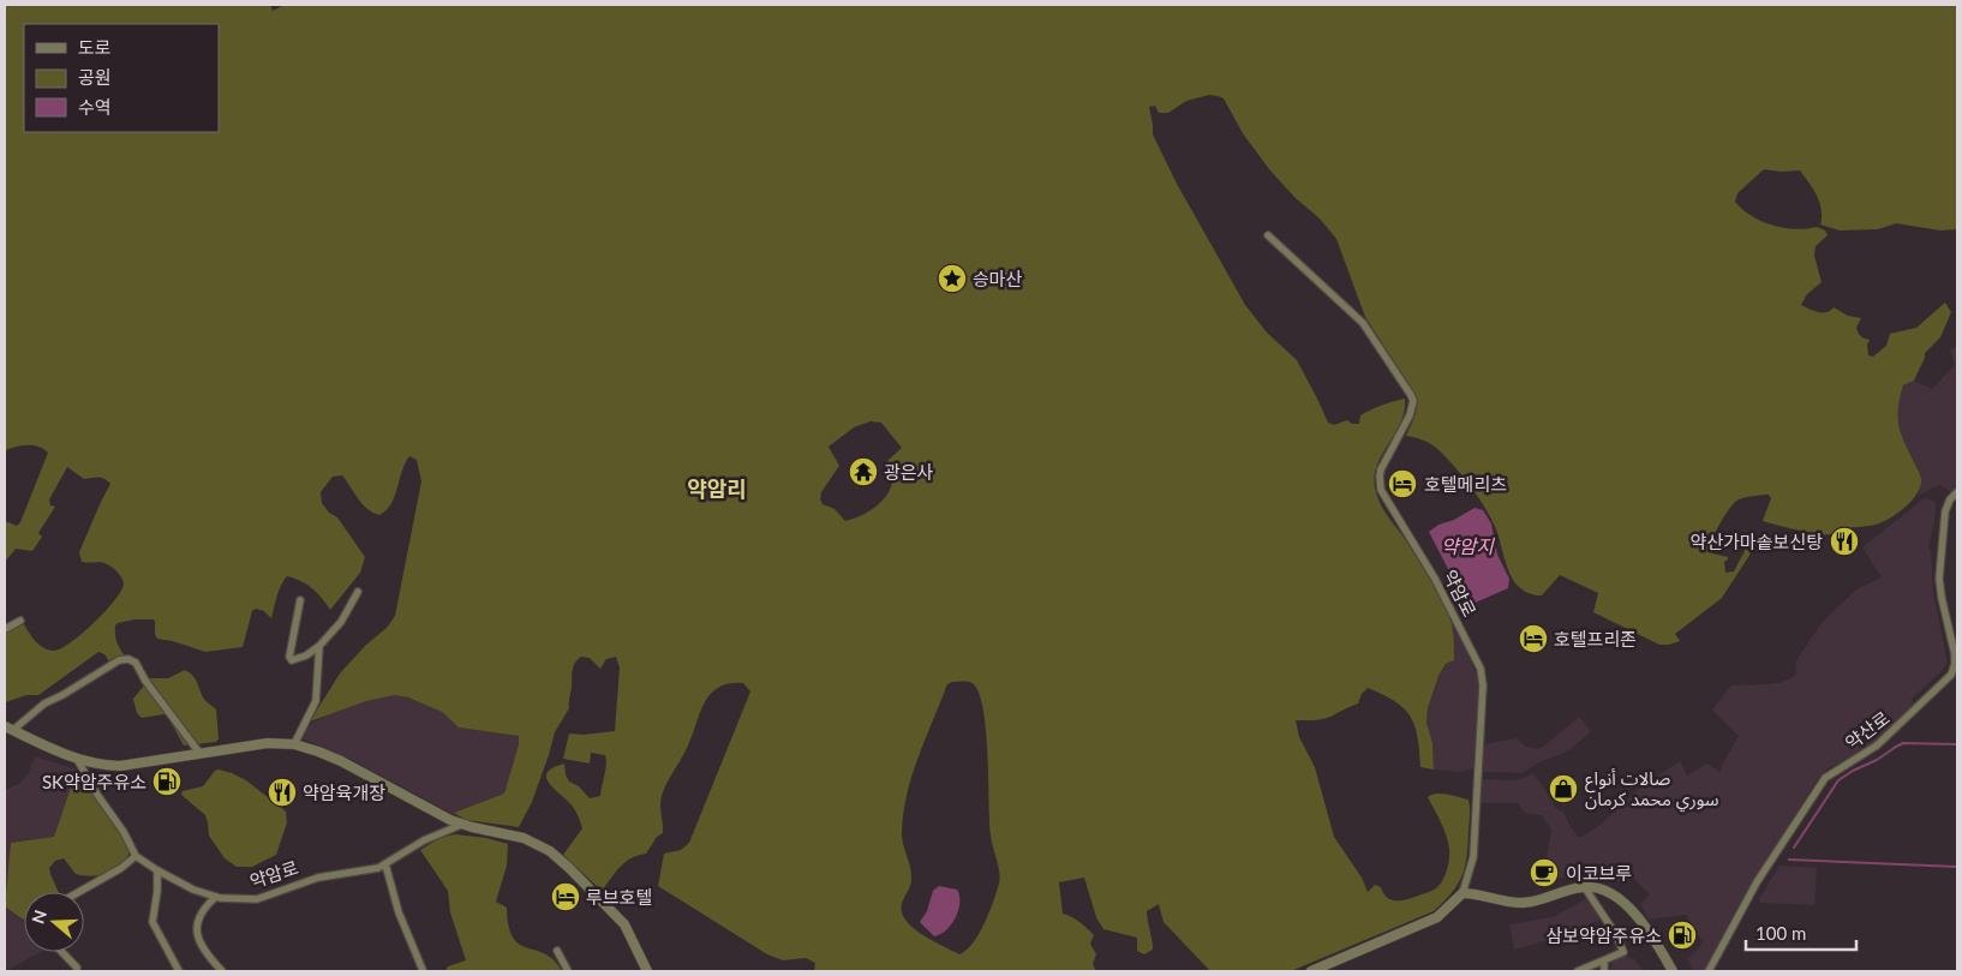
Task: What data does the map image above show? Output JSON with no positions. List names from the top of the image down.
{
  "streets": {
    "street": ["약암로", "약산로"]
  },
  "districts": ["약암리"],
  "water": ["약암지"],
  "places": {
    "place": ["승마산"],
    "temple": ["광은사"],
    "hotel": ["호텔메리츠", "호텔프리존", "루브호텔"],
    "restaurant": ["약산가마솥보신탕", "약암육개장"],
    "fuel station": ["SK약암주유소", "삼보약암주유소"],
    "shop": ["صالات أنواع سوري محمد كرمان"],
    "cafe": ["이코브루"]
  },
  "legend": ["도로", "공원", "수역"],
  "scale_bar": "100 m",
  "north": "left"
}
